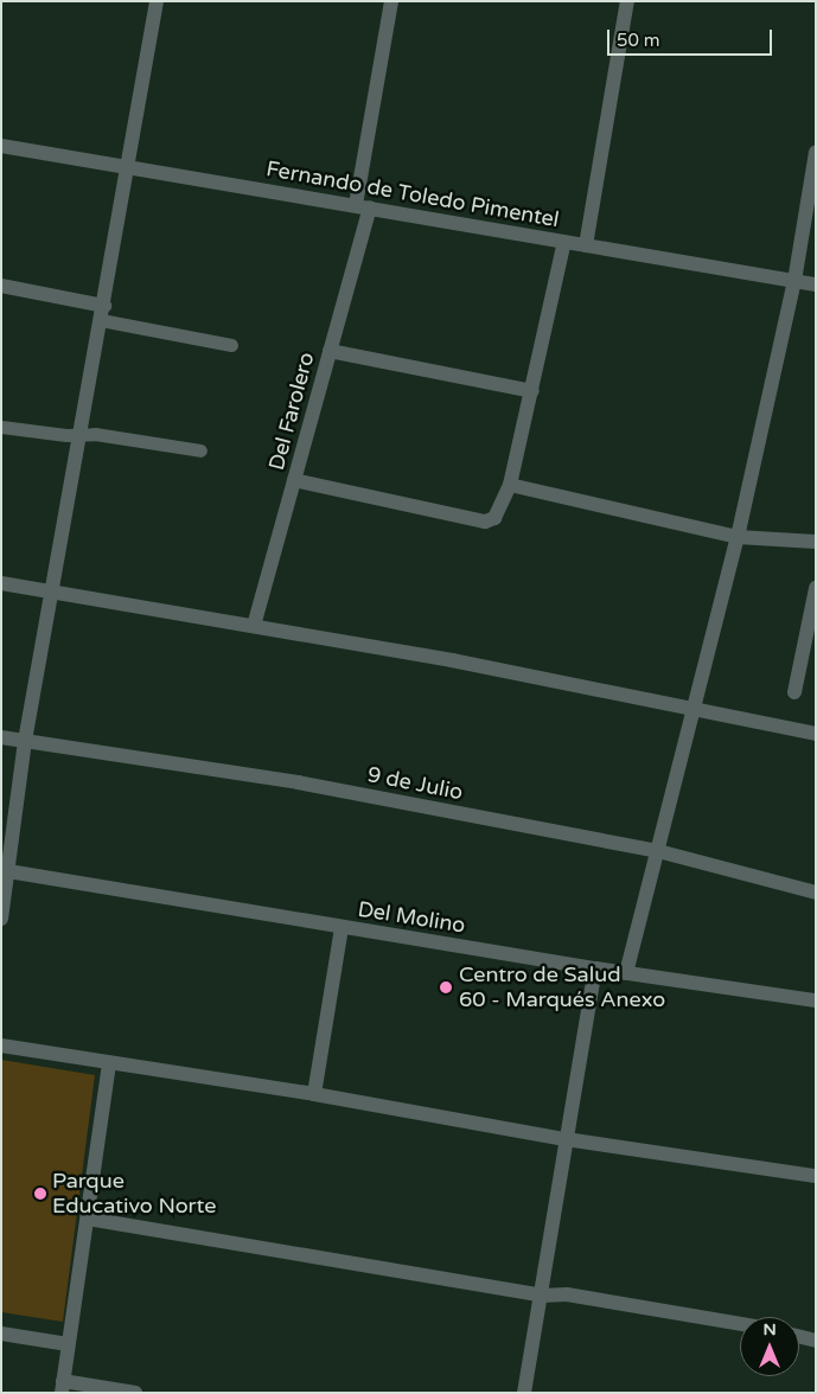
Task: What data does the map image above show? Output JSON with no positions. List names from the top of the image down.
{
  "streets": {
    "street": [
      "Fernando de Toledo Pimentel",
      "Del Farolero",
      "9 de Julio",
      "Del Molino"
    ]
  },
  "crossings": [
    ["Fernando de Toledo Pimentel", "Del Farolero"]
  ],
  "places": ["Centro de Salud 60 - Marqués Anexo", "Parque Educativo Norte"],
  "scale_bar": "50 m",
  "north": "top"
}
